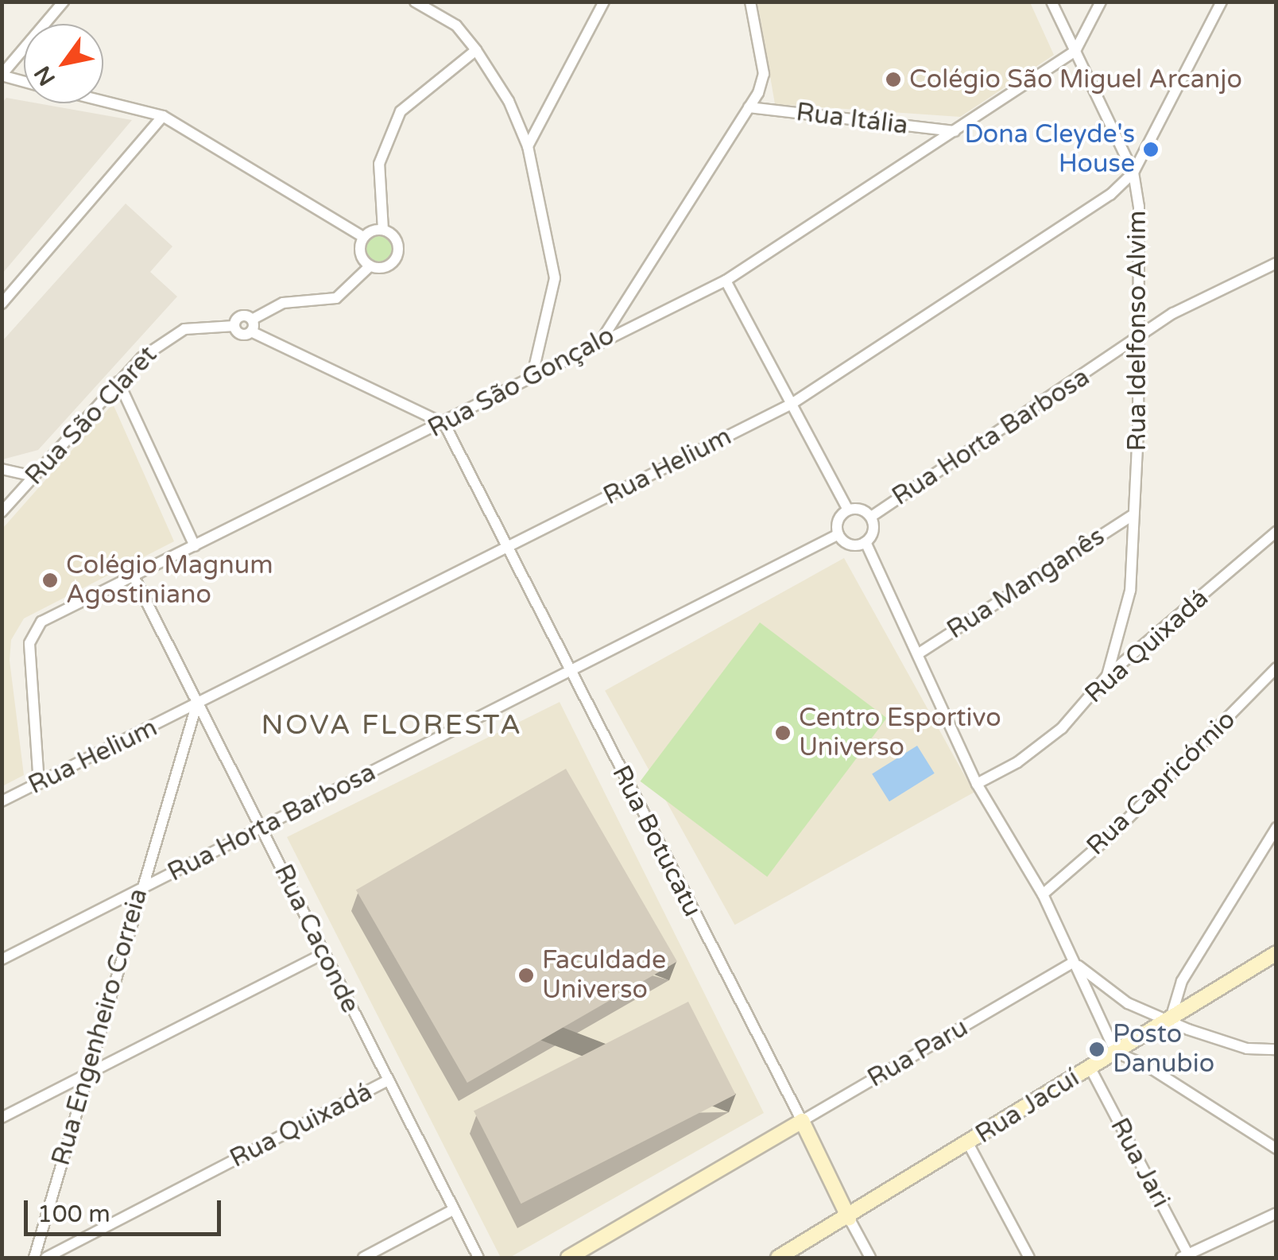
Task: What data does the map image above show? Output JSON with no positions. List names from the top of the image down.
{
  "streets": {
    "main road": ["Rua Botucatu", "Rua Paru", "Rua Jacuí"],
    "street": [
      "Rua Itália",
      "Rua Idelfonso Alvim",
      "Rua São Gonçalo",
      "Rua São Claret",
      "Rua Horta Barbosa",
      "Rua Helium",
      "Rua Manganês",
      "Rua Quixadá",
      "Rua Capricórnio",
      "Rua Caconde",
      "Rua Engenheiro Correia",
      "Rua Jari"
    ]
  },
  "crossings": [
    ["Rua Itália", "Rua São Gonçalo"],
    ["Rua Idelfonso Alvim", "Rua São Gonçalo"],
    ["Rua Idelfonso Alvim", "Rua Horta Barbosa"],
    ["Rua Idelfonso Alvim", "Rua Helium"],
    ["Rua Idelfonso Alvim", "Rua Manganês"],
    ["Rua Idelfonso Alvim", "Rua Quixadá"],
    ["Rua São Gonçalo", "Rua Helium"],
    ["Rua São Gonçalo", "Rua Botucatu"],
    ["Rua São Gonçalo", "Rua Caconde"],
    ["Rua Horta Barbosa", "Rua Botucatu"],
    ["Rua Horta Barbosa", "Rua Caconde"],
    ["Rua Horta Barbosa", "Rua Engenheiro Correia"],
    ["Rua Helium", "Rua Botucatu"],
    ["Rua Helium", "Rua Caconde"],
    ["Rua Helium", "Rua Engenheiro Correia"],
    ["Rua Quixadá", "Rua Caconde"],
    ["Rua Botucatu", "Rua Paru"],
    ["Rua Botucatu", "Rua Jacuí"],
    ["Rua Caconde", "Rua Engenheiro Correia"],
    ["Rua Jacuí", "Rua Jari"]
  ],
  "districts": ["NOVA FLORESTA"],
  "places": [
    "Colégio São Miguel Arcanjo",
    "Dona Cleyde's House",
    "Colégio Magnum Agostiniano",
    "Centro Esportivo Universo",
    "Faculdade Universo",
    "Posto Danubio"
  ],
  "scale_bar": "100 m",
  "north": "bottom left"
}
